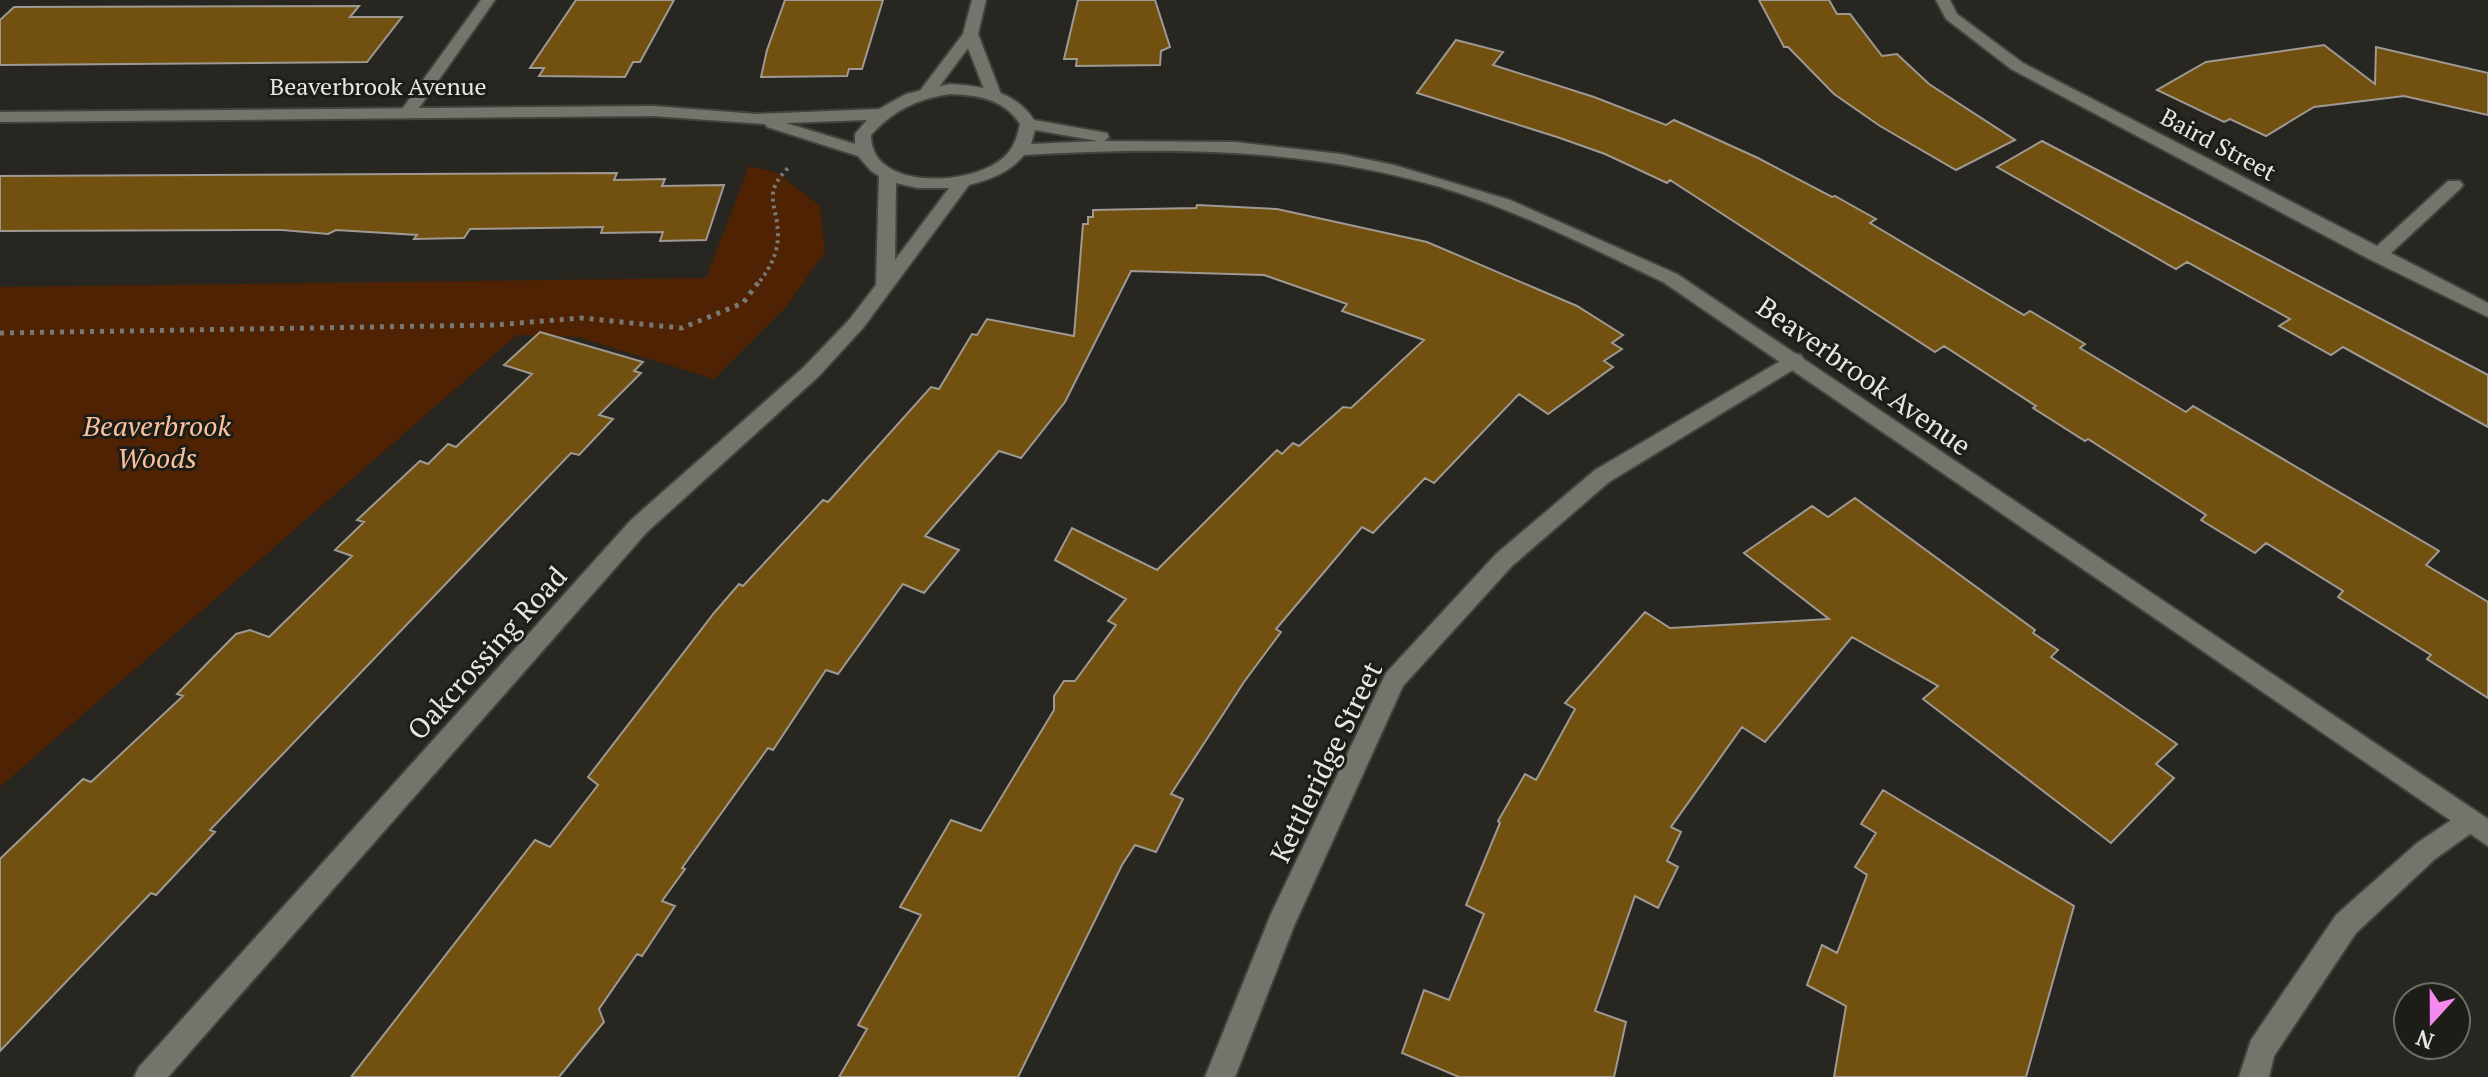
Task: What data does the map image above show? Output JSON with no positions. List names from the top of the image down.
{
  "streets": {
    "street": [
      "Beaverbrook Avenue",
      "Baird Street",
      "Oakcrossing Road",
      "Kettleridge Street"
    ]
  },
  "crossings": [
    ["Beaverbrook Avenue", "Oakcrossing Road"],
    ["Beaverbrook Avenue", "Kettleridge Street"]
  ],
  "parks": ["Beaverbrook Woods"],
  "north": "bottom"
}
